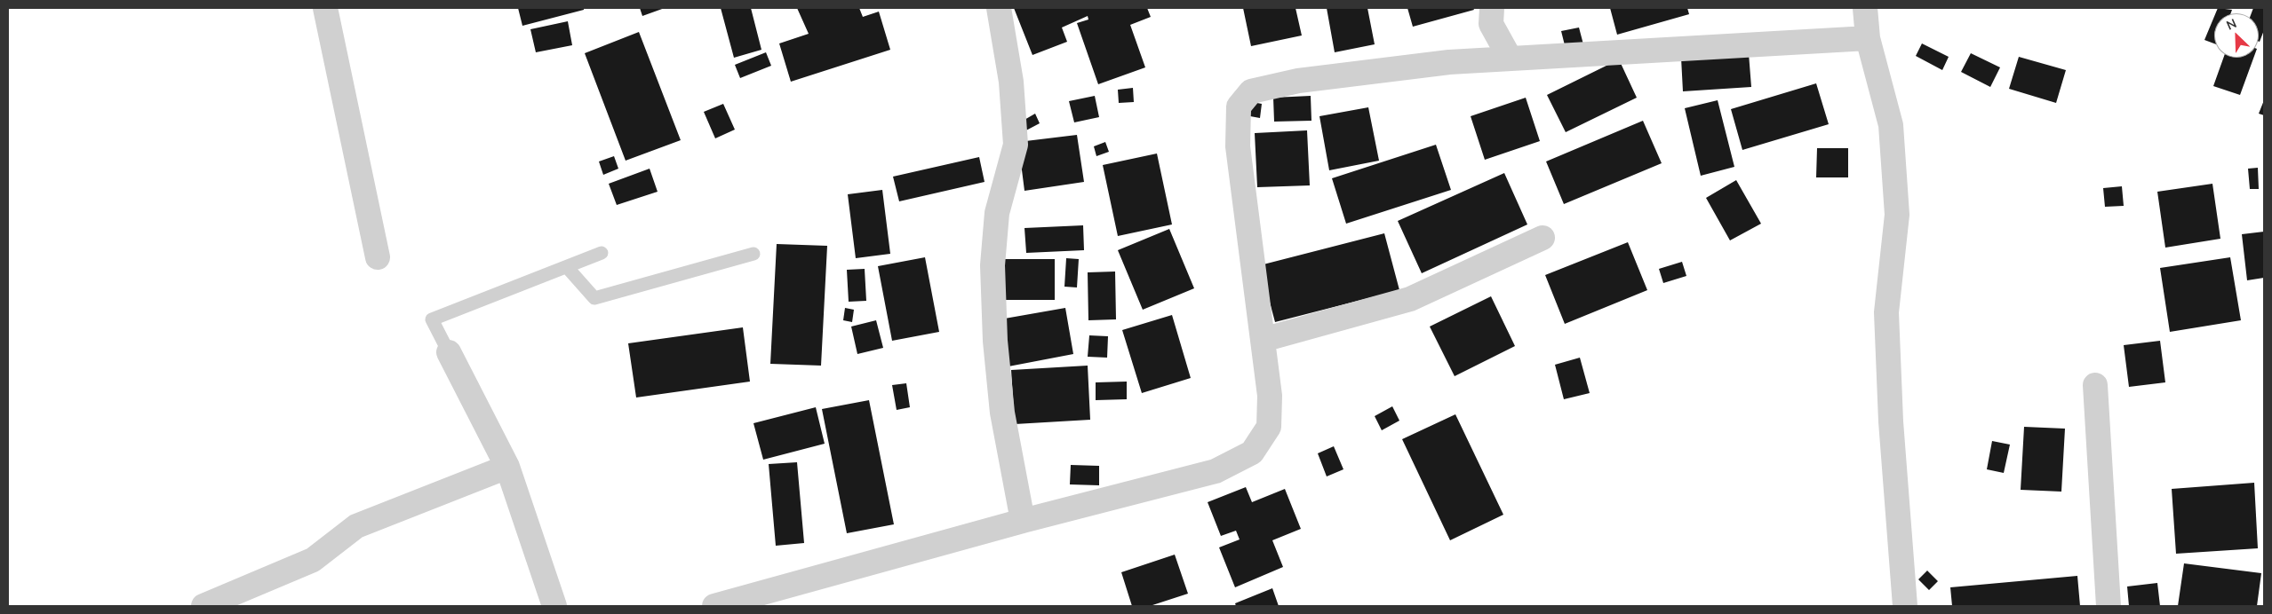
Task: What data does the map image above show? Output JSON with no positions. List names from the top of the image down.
{
  "north": "top left"
}
